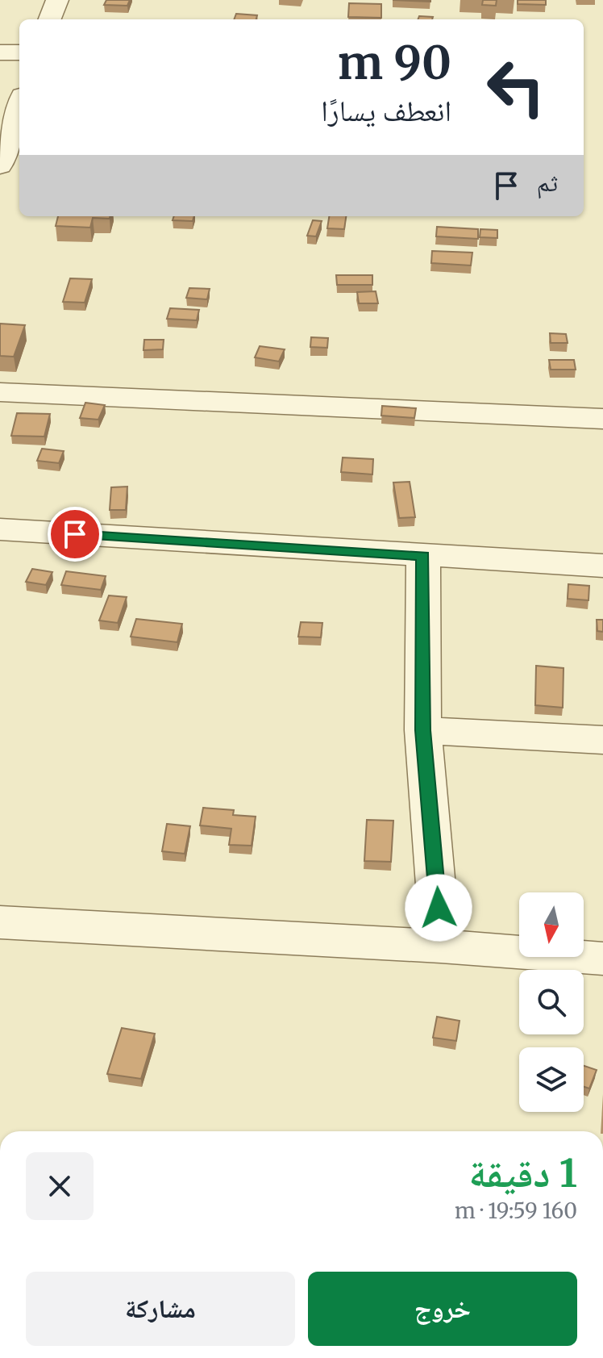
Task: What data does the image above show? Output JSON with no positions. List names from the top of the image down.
{
  "north": "bottom",
  "page": {
    "turn": ["90 m", "انعطف يسارًا"],
    "then": "ثم",
    "heading": ["1 دقيقة", "160 m · 19:59"],
    "buttons": ["خروج", "مشاركة"]
  }
}
